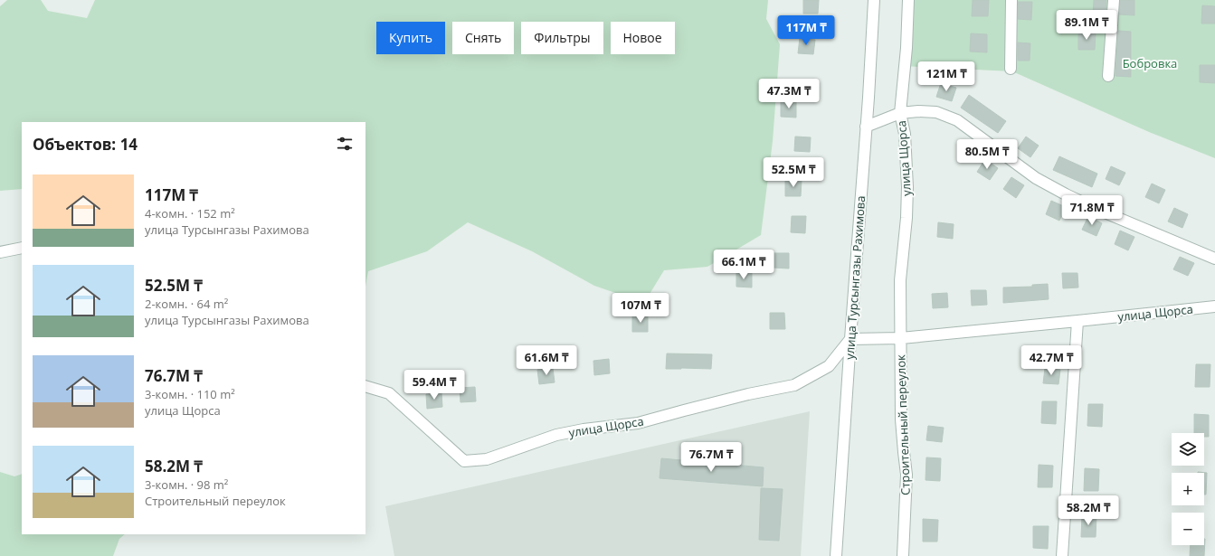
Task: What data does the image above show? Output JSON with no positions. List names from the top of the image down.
{
  "streets": {
    "street": ["улица Щорса", "улица Турсынгазы Рахимова", "Строительный переулок"]
  },
  "crossings": [
    ["улица Щорса", "улица Турсынгазы Рахимова"],
    ["улица Щорса", "Строительный переулок"]
  ],
  "parks": ["Бобровка"],
  "page": {
    "price": [
      "89.1M ₸",
      "117M ₸",
      "121M ₸",
      "47.3M ₸",
      "80.5M ₸",
      "52.5M ₸",
      "71.8M ₸",
      "66.1M ₸",
      "107M ₸",
      "61.6M ₸",
      "42.7M ₸",
      "59.4M ₸",
      "76.7M ₸",
      "58.2M ₸"
    ],
    "chip": [
      "Купить",
      "Снять",
      "Фильтры",
      "Новое"
    ],
    "heading": "Объектов: 14",
    "list": [
      {
        "name": "117M ₸",
        "note": "4-комн. · 152 m² · улица Турсынгазы Рахимова"
      },
      {
        "name": "52.5M ₸",
        "note": "2-комн. · 64 m² · улица Турсынгазы Рахимова"
      },
      {
        "name": "76.7M ₸",
        "note": "3-комн. · 110 m² · улица Щорса"
      },
      {
        "name": "58.2M ₸",
        "note": "3-комн. · 98 m² · Строительный переулок"
      }
    ],
    "map_buttons": ["+", "−"]
  }
}
